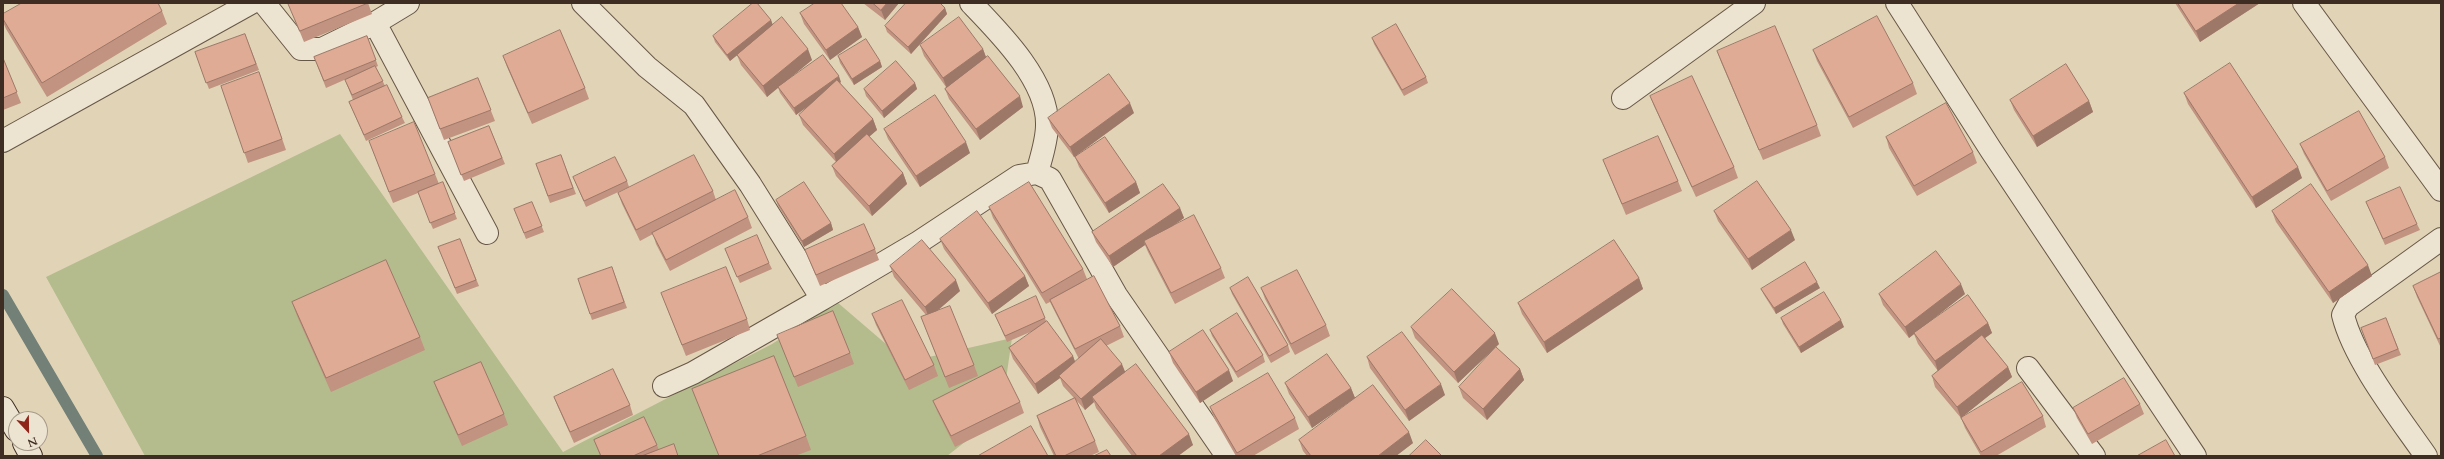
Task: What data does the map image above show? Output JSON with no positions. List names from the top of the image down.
{
  "north": "bottom"
}
